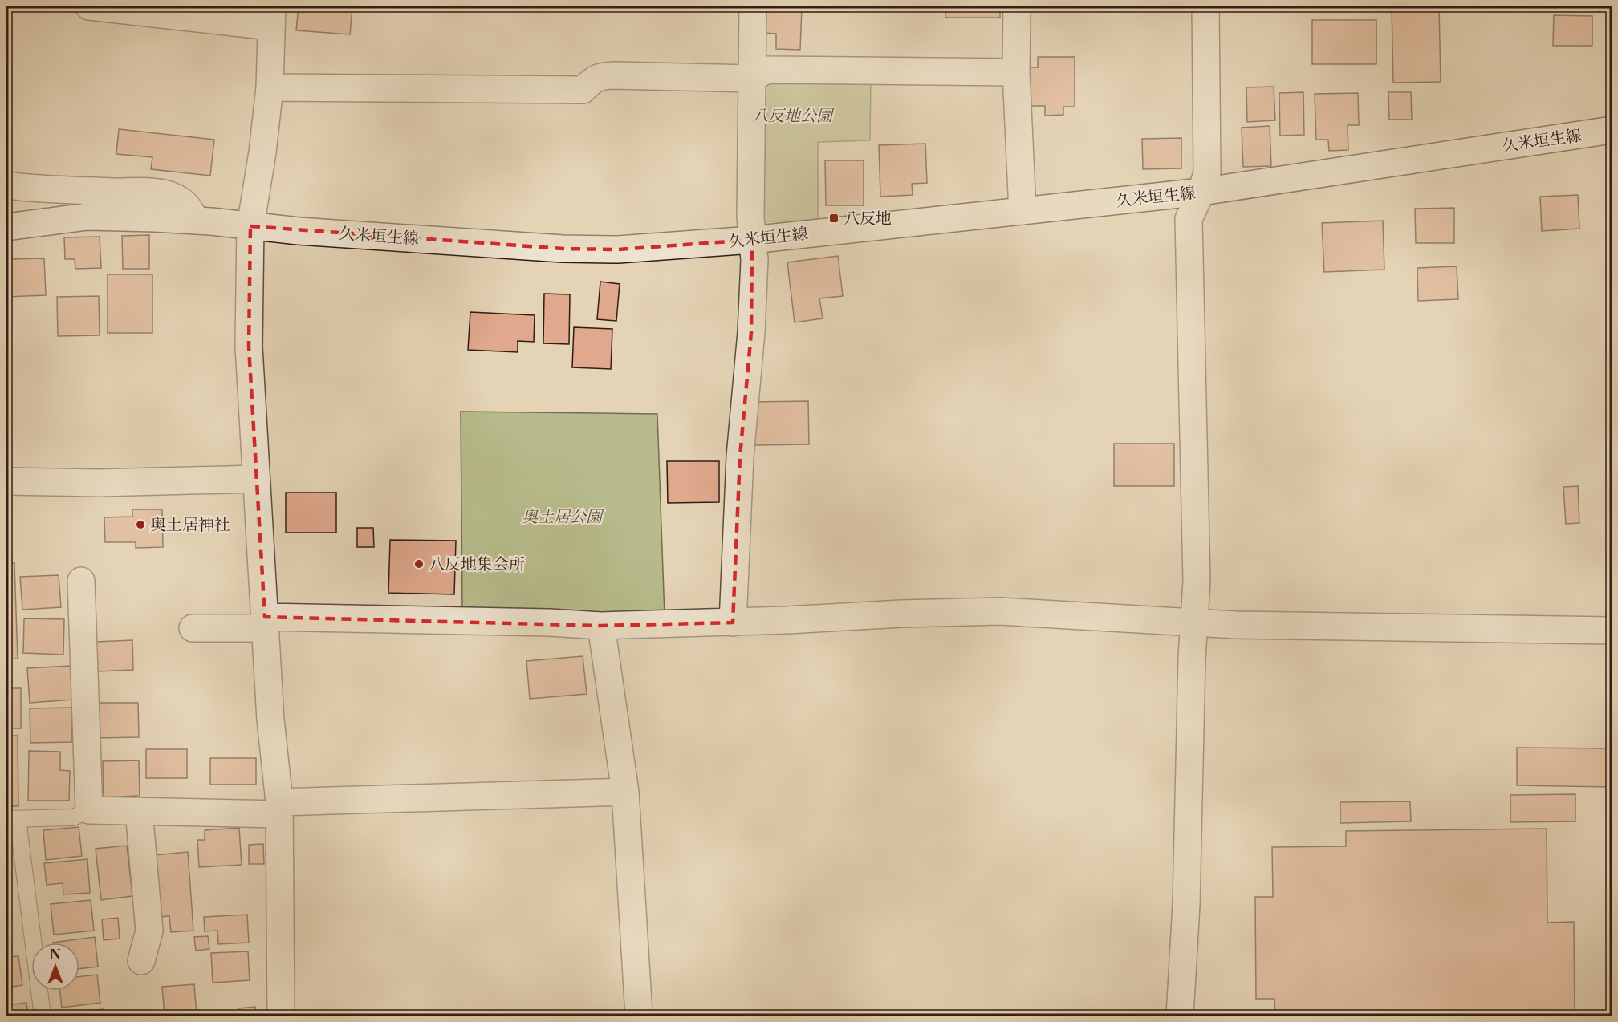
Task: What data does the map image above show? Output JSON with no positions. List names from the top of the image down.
{
  "streets": {
    "street": ["久米垣生線"]
  },
  "parks": ["八反地公園", "奥土居公園"],
  "places": {
    "transit": ["八反地"],
    "other": ["奥土居神社", "八反地集会所"]
  },
  "north": "top"
}
